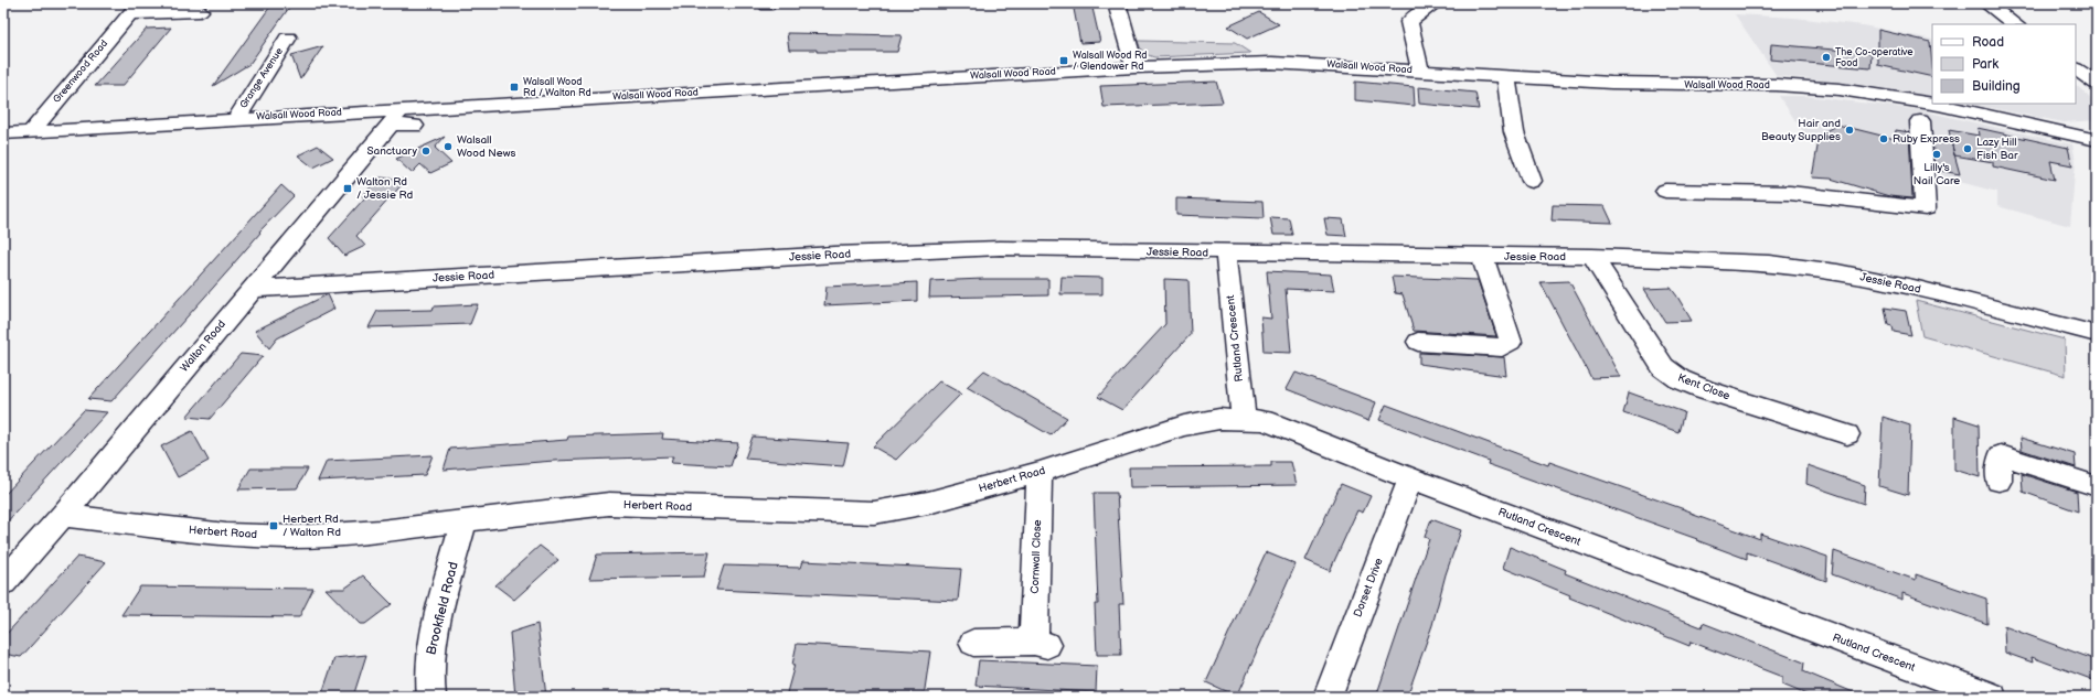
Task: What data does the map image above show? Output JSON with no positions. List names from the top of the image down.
{
  "streets": {
    "street": [
      "Walsall Wood Road",
      "Greenwood Road",
      "Grange Avenue",
      "Jessie Road",
      "Rutland Crescent",
      "Walton Road",
      "Kent Close",
      "Herbert Road",
      "Cornwall Close",
      "Dorset Drive",
      "Brookfield Road"
    ]
  },
  "crossings": [
    ["Walsall Wood Road", "Greenwood Road"],
    ["Walsall Wood Road", "Grange Avenue"],
    ["Walsall Wood Road", "Walton Road"],
    ["Jessie Road", "Rutland Crescent"],
    ["Jessie Road", "Walton Road"],
    ["Jessie Road", "Kent Close"],
    ["Rutland Crescent", "Herbert Road"],
    ["Rutland Crescent", "Dorset Drive"],
    ["Walton Road", "Herbert Road"],
    ["Herbert Road", "Cornwall Close"],
    ["Herbert Road", "Brookfield Road"]
  ],
  "places": {
    "other": [
      "The Co-operative Food",
      "Hair and Beauty Supplies",
      "Ruby Express",
      "Walsall Wood News",
      "Lazy Hill Fish Bar",
      "Sanctuary",
      "Lilly's Nail Care"
    ],
    "transit": [
      "Walsall Wood Rd / Glendower Rd",
      "Walsall Wood Rd / Walton Rd",
      "Walton Rd / Jessie Rd",
      "Herbert Rd / Walton Rd"
    ]
  },
  "legend": ["Road", "Park", "Building"]
}
